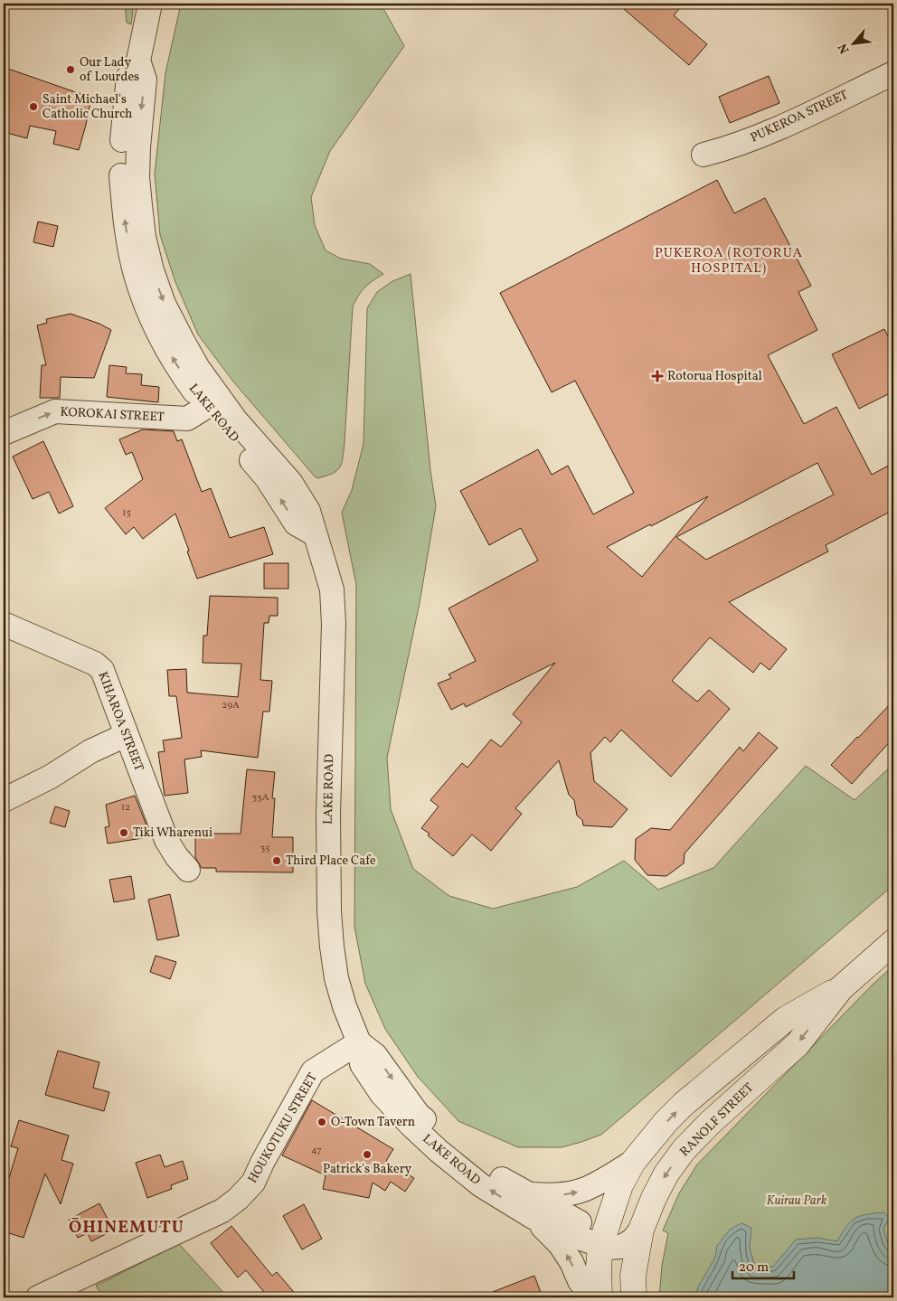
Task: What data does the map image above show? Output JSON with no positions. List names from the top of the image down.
{
  "streets": {
    "main road": ["RANOLF STREET"],
    "street": [
      "PUKEROA STREET",
      "LAKE ROAD",
      "KOROKAI STREET",
      "KIHAROA STREET",
      "HOUKOTUKU STREET"
    ]
  },
  "crossings": [
    ["LAKE ROAD", "KOROKAI STREET"],
    ["LAKE ROAD", "RANOLF STREET"],
    ["LAKE ROAD", "HOUKOTUKU STREET"]
  ],
  "one_way": ["KOROKAI STREET"],
  "districts": ["PUKEROA (ROTORUA HOSPITAL)", "ŌHINEMUTU"],
  "parks": ["Kuirau Park"],
  "places": {
    "other": [
      "Our Lady of Lourdes",
      "Saint Michael's Catholic Church",
      "Tiki Wharenui",
      "Third Place Cafe",
      "O-Town Tavern",
      "Patrick's Bakery"
    ],
    "health": ["Rotorua Hospital"]
  },
  "house_numbers": [
    "15",
    "29A",
    "33A",
    "12",
    "35",
    "47"
  ],
  "scale_bar": "20 m",
  "north": "bottom left"
}
